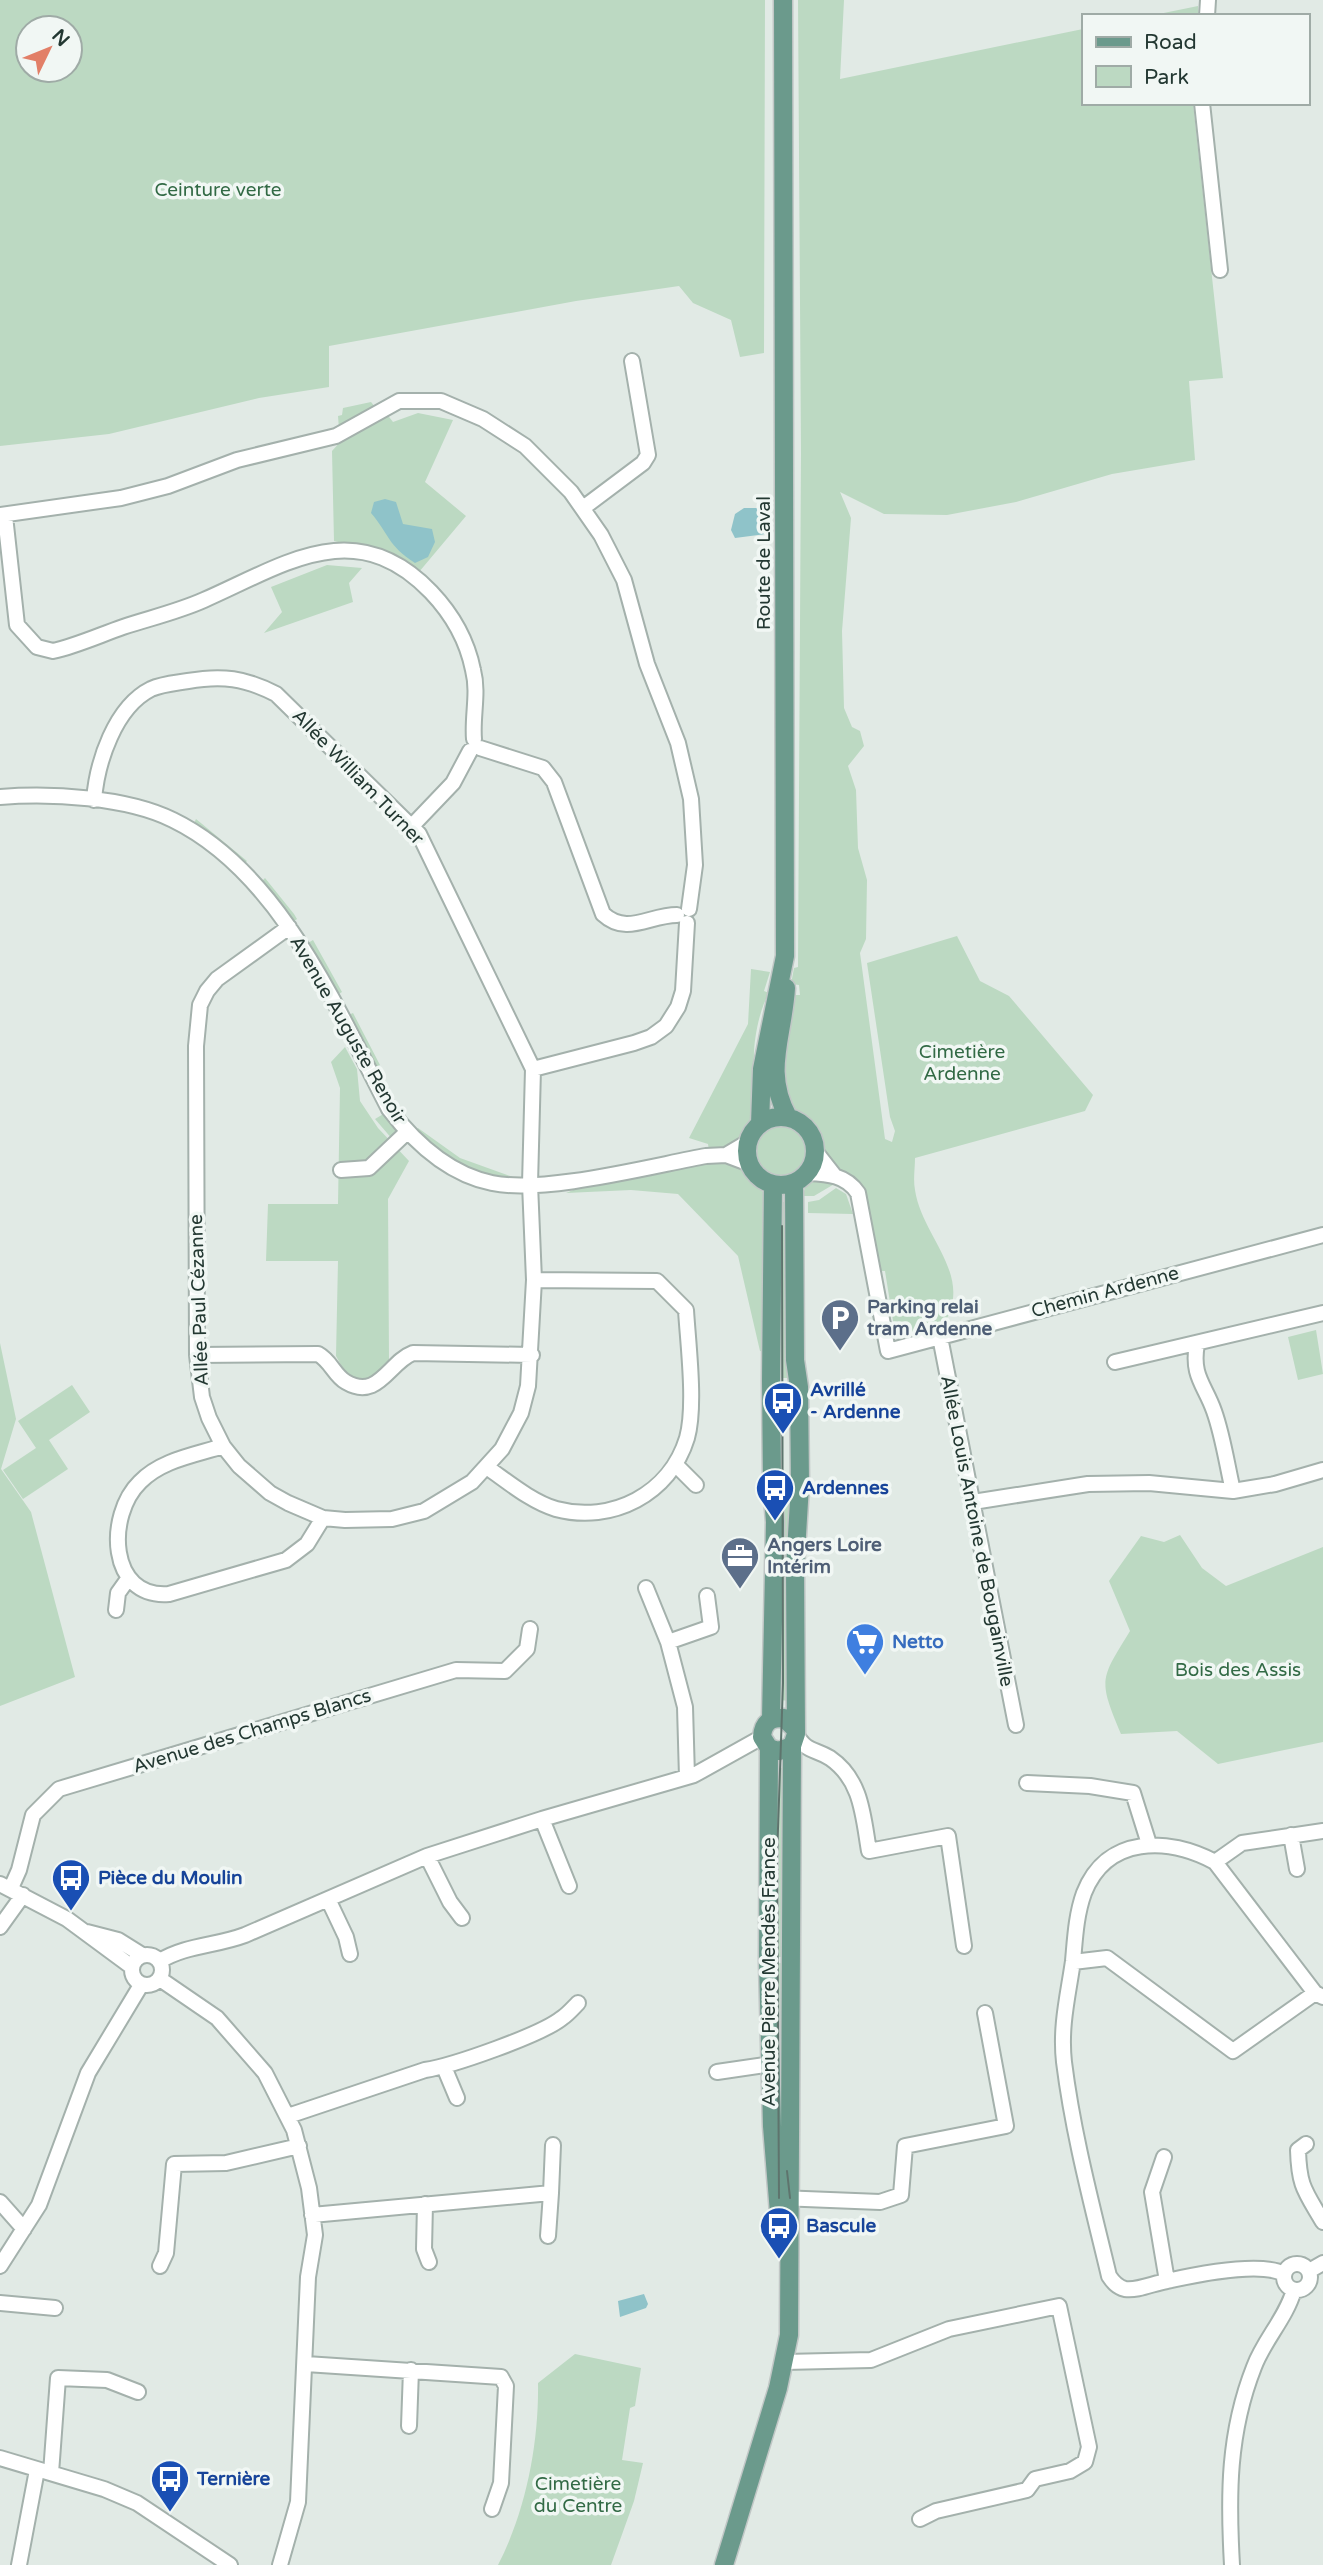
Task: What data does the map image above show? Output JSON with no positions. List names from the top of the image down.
{
  "streets": {
    "main road": ["Route de Laval", "Avenue Pierre Mendès France"],
    "street": [
      "Allée William Turner",
      "Avenue Auguste Renoir",
      "Chemin Ardenne",
      "Allée Paul Cézanne",
      "Allée Louis Antoine de Bougainville",
      "Avenue des Champs Blancs"
    ]
  },
  "crossings": [
    ["Route de Laval", "Avenue Auguste Renoir"],
    ["Route de Laval", "Avenue Pierre Mendès France"],
    ["Allée William Turner", "Avenue Auguste Renoir"],
    ["Allée William Turner", "Allée Paul Cézanne"],
    ["Avenue Auguste Renoir", "Allée Paul Cézanne"],
    ["Avenue Auguste Renoir", "Avenue Pierre Mendès France"],
    ["Chemin Ardenne", "Allée Louis Antoine de Bougainville"]
  ],
  "parks": [
    "Ceinture verte",
    "Cimetière Ardenne",
    "Bois des Assis",
    "Cimetière du Centre"
  ],
  "places": {
    "parking": ["Parking relai tram Ardenne"],
    "bus stop": [
      "Avrillé - Ardenne",
      "Ardennes",
      "Pièce du Moulin",
      "Bascule",
      "Ternière"
    ],
    "office": ["Angers Loire Intérim"],
    "supermarket": ["Netto"]
  },
  "legend": ["Road", "Park"],
  "north": "top right"
}
